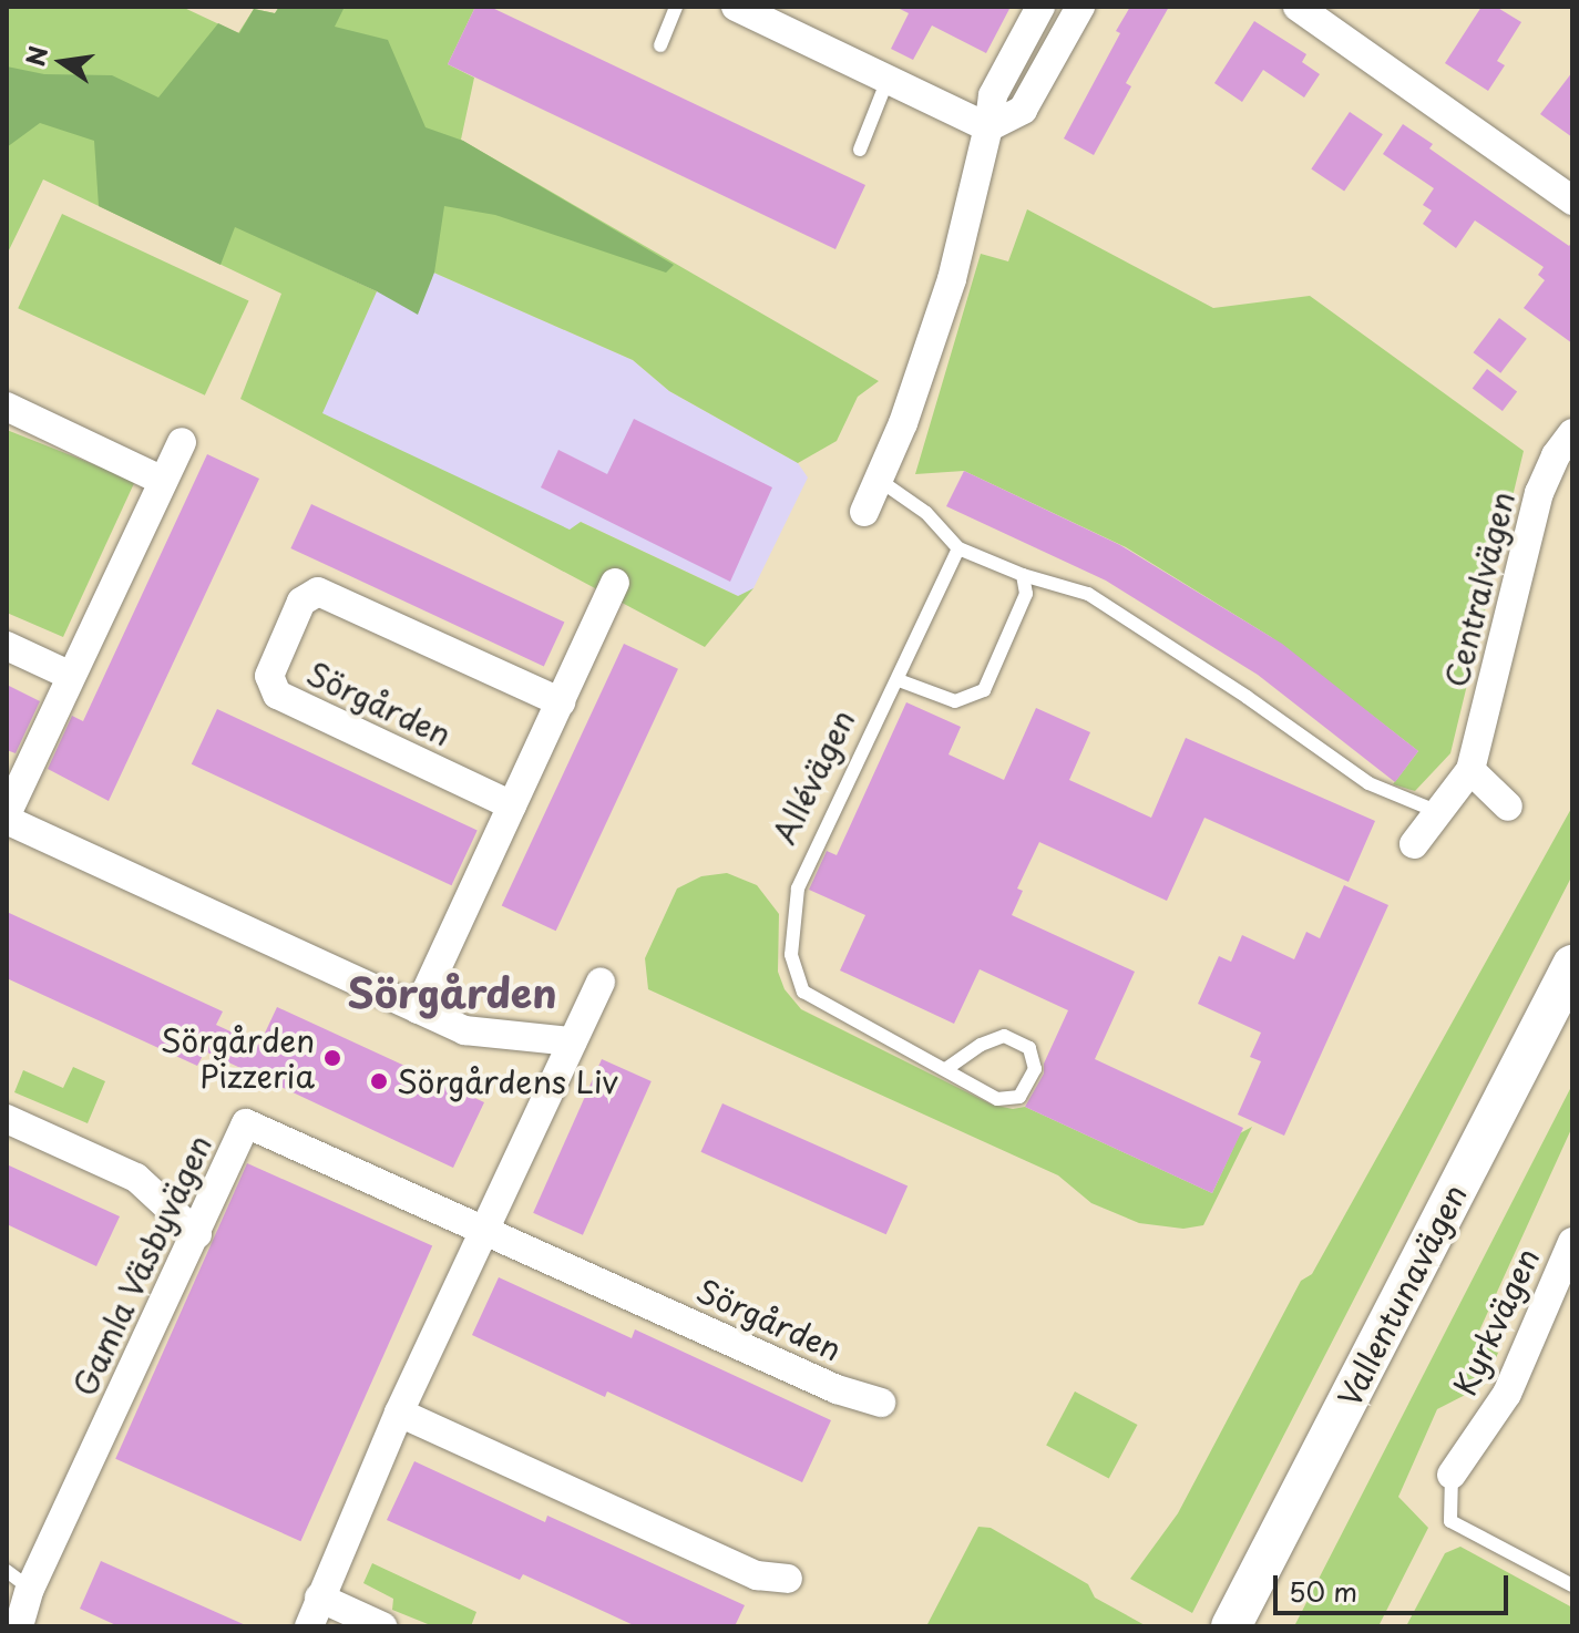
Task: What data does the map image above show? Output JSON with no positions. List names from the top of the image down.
{
  "streets": {
    "main road": ["Vallentunavägen"],
    "street": [
      "Centralvägen",
      "Sörgården",
      "Gamla Väsbyvägen",
      "Kyrkvägen"
    ],
    "lane": ["Allévägen"]
  },
  "crossings": [
    ["Sörgården", "Gamla Väsbyvägen"]
  ],
  "districts": ["Sörgården"],
  "places": ["Sörgården Pizzeria", "Sörgårdens Liv"],
  "scale_bar": "50 m",
  "north": "left"
}
